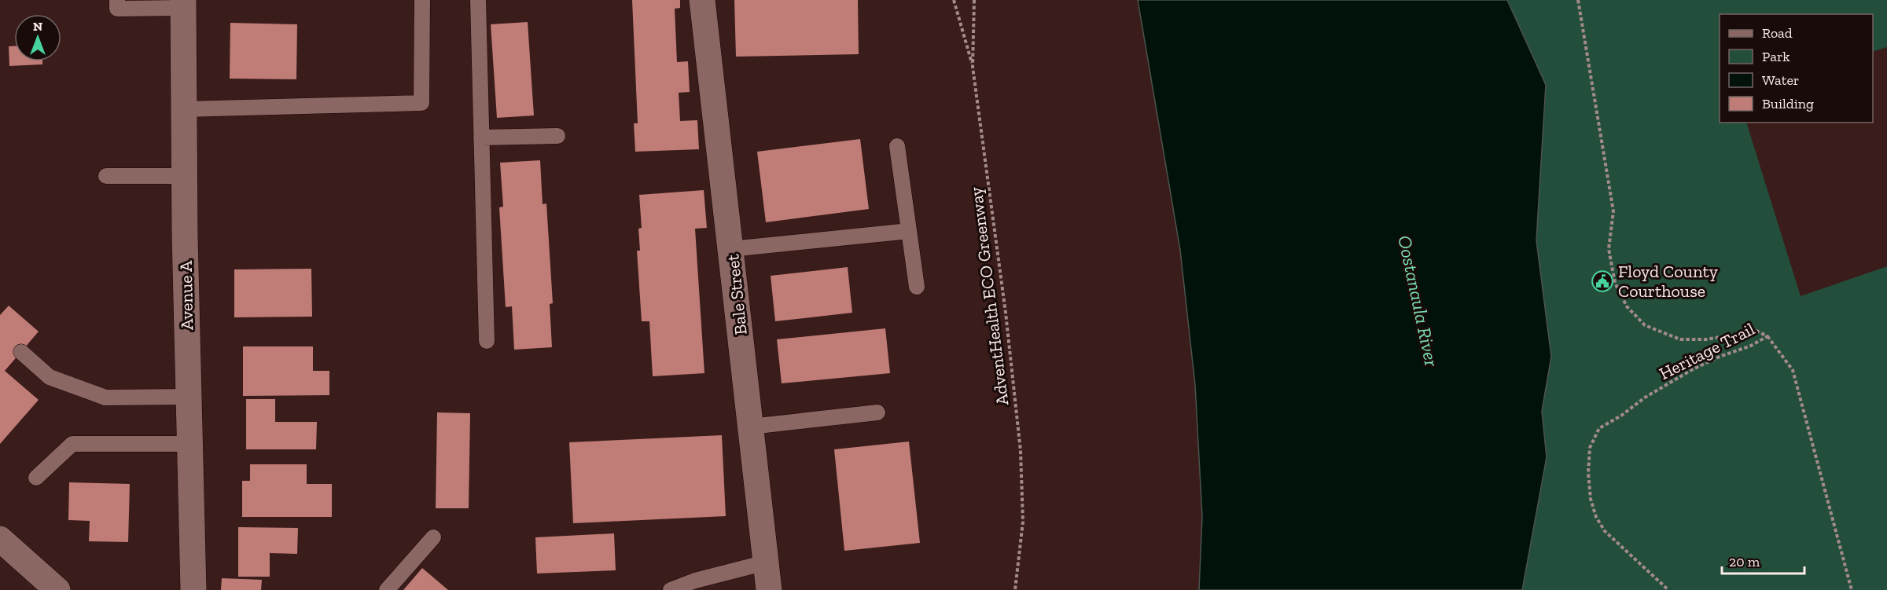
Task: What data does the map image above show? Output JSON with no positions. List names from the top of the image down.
{
  "streets": {
    "street": ["Bale Street", "Avenue A"],
    "path": ["AdventHealth ECO Greenway", "Heritage Trail"]
  },
  "water": ["Oostanaula River"],
  "places": {
    "public building": ["Floyd County Courthouse"]
  },
  "legend": [
    "Road",
    "Park",
    "Water",
    "Building"
  ],
  "scale_bar": "20 m",
  "north": "top"
}
